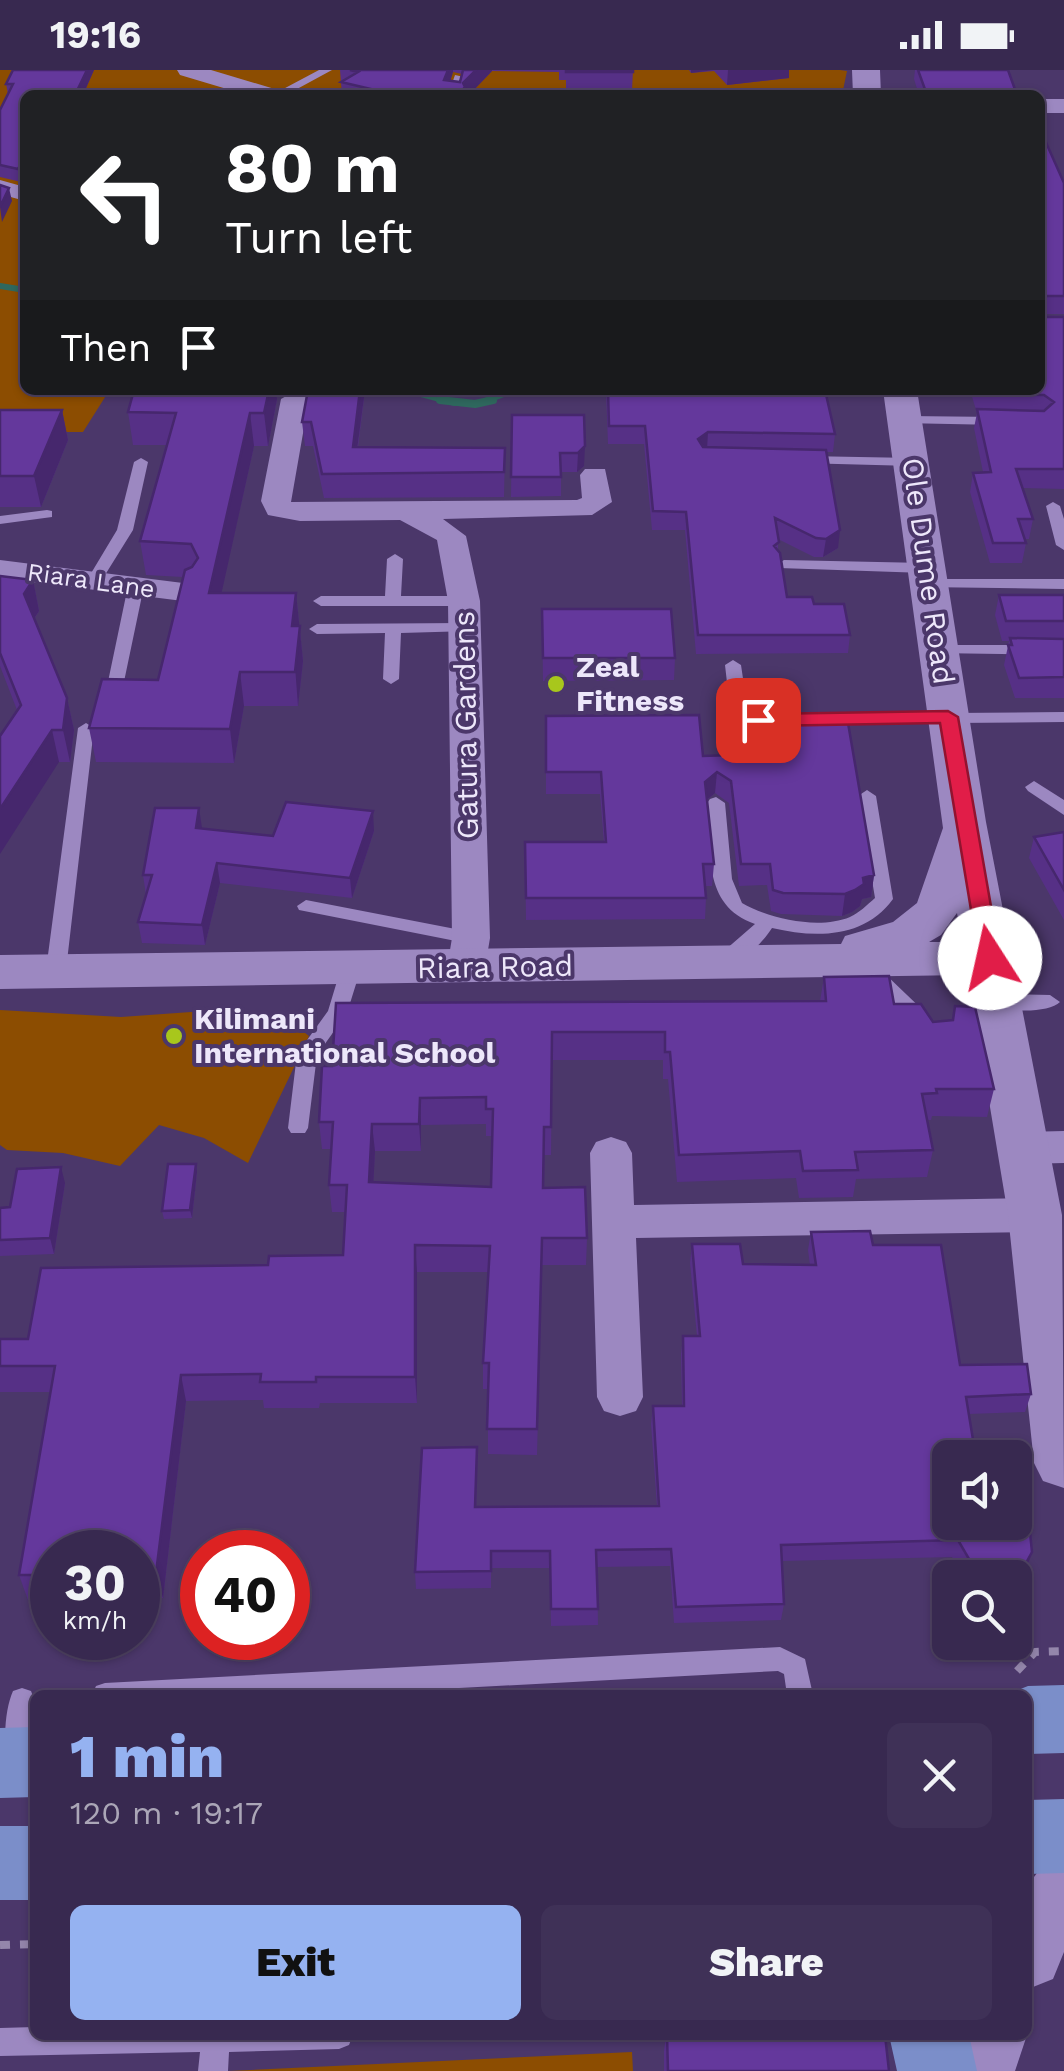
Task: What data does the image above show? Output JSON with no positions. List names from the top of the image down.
{
  "streets": {
    "street": [
      "Ole Dume Road",
      "Riara Lane",
      "Gatura Gardens",
      "Riara Road"
    ]
  },
  "crossings": [
    ["Ole Dume Road", "Riara Road"],
    ["Gatura Gardens", "Riara Road"]
  ],
  "places": ["Zeal Fitness", "Kilimani International School"],
  "page": {
    "status": "19:16",
    "turn": ["80 m", "Turn left"],
    "then": "Then",
    "speed": "30 km/h",
    "limit": "40",
    "heading": ["1 min", "120 m · 19:17"],
    "buttons": ["Exit", "Share"]
  }
}
